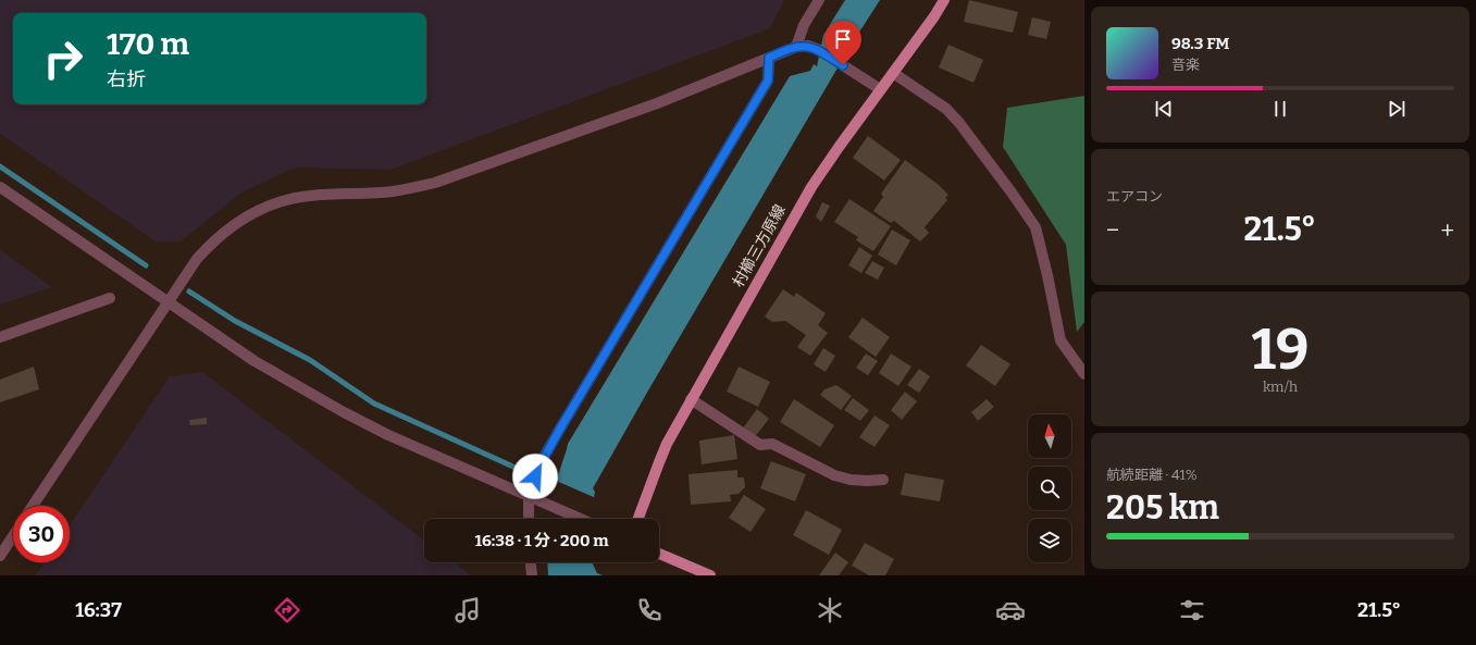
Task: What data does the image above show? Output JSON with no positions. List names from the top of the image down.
{
  "streets": {
    "main road": ["村櫛三方原線"]
  },
  "north": "top",
  "page": {
    "turn": ["170 m", "右折"],
    "song": ["98.3 FM", "音楽"],
    "tile": [
      "エアコン",
      ["19", "km/h"],
      ["航続距離 · 41%", "205 km"]
    ],
    "heat": ["−", "21.5°", "+"],
    "limit": "30",
    "trip": "16:38 · 1 分 · 200 m",
    "tabs": ["16:37", "21.5°"]
  }
}
